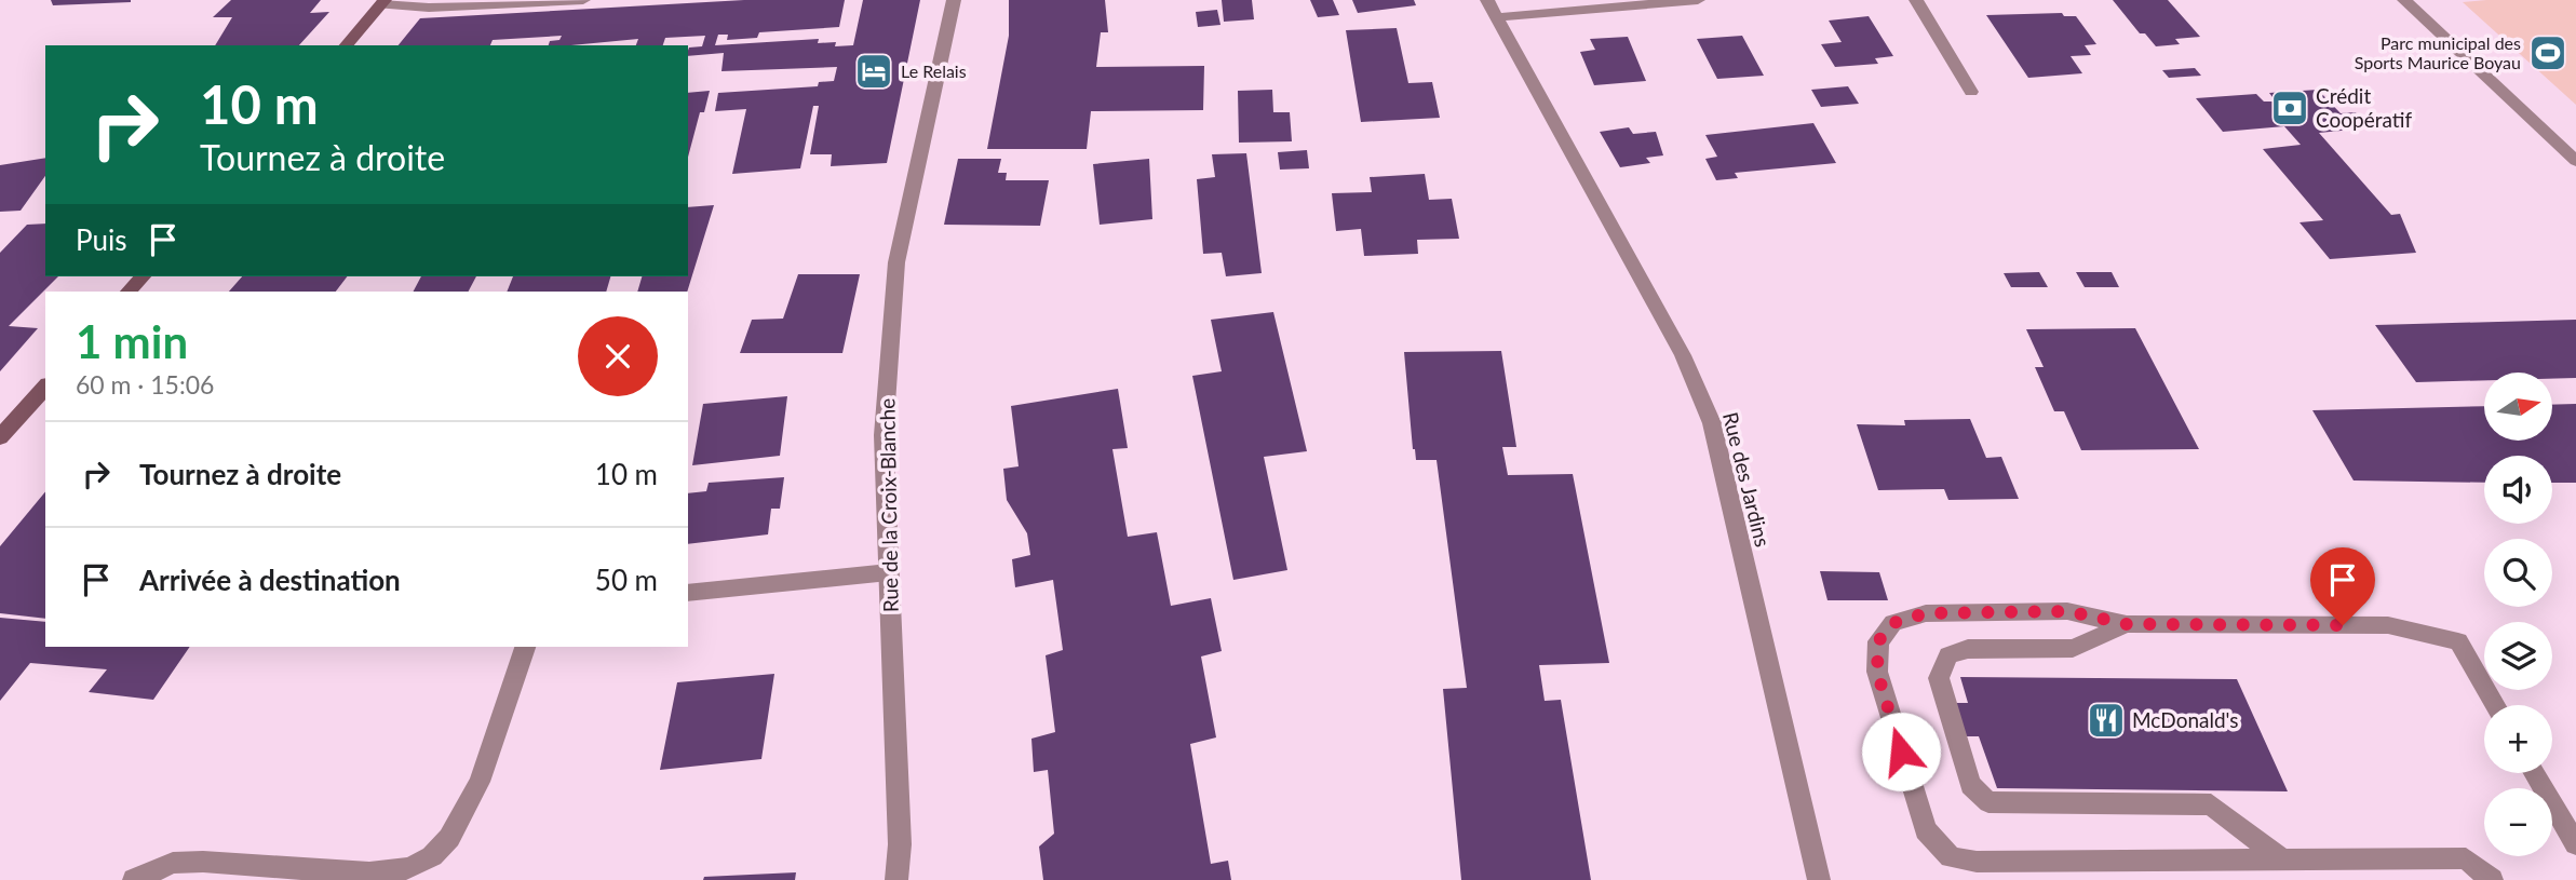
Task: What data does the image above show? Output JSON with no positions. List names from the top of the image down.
{
  "streets": {
    "street": ["Rue des Jardins", "Rue de la Croix-Blanche"]
  },
  "places": {
    "sports": ["Parc municipal des Sports Maurice Boyau"],
    "hotel": ["Le Relais"],
    "bank": ["Crédit Coopératif"],
    "restaurant": ["McDonald's"]
  },
  "north": "right",
  "page": {
    "turn": ["10 m", "Tournez à droite"],
    "then": "Puis",
    "heading": ["1 min", "60 m · 15:06"],
    "map_buttons": ["+", "−"],
    "list": [
      {
        "name": "Tournez à droite",
        "value": "10 m"
      },
      {
        "name": "Arrivée à destination",
        "value": "50 m"
      }
    ]
  }
}
